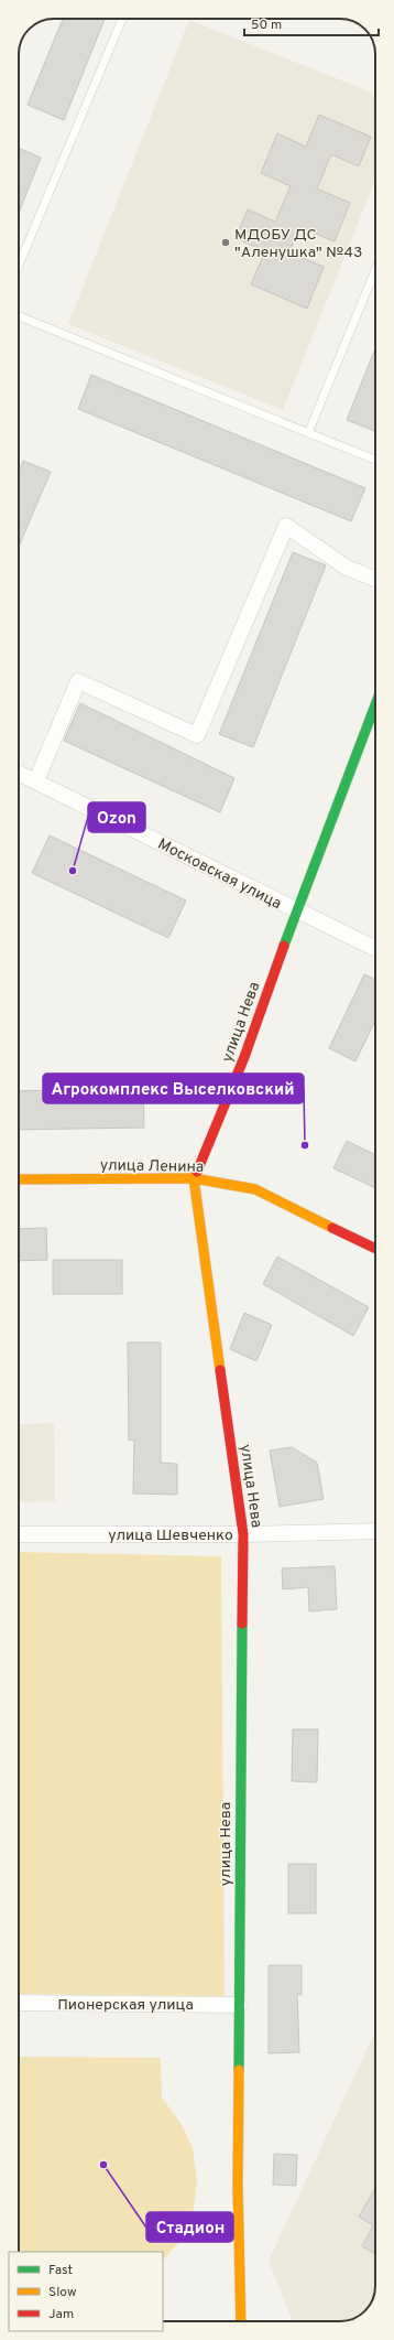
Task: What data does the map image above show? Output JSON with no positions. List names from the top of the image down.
{
  "streets": {
    "main road": ["улица Нева", "улица Ленина"],
    "street": ["Московская улица", "улица Шевченко", "Пионерская улица"]
  },
  "crossings": [
    ["Московская улица", "улица Нева"],
    ["улица Нева", "улица Ленина"],
    ["улица Нева", "улица Шевченко"],
    ["улица Нева", "Пионерская улица"]
  ],
  "places": [
    "МДОБУ ДС \"Аленушка\" №43",
    "Ozon",
    "Агрокомплекс Выселковский",
    "Стадион"
  ],
  "legend": ["Fast", "Slow", "Jam"],
  "scale_bar": "50 m"
}
